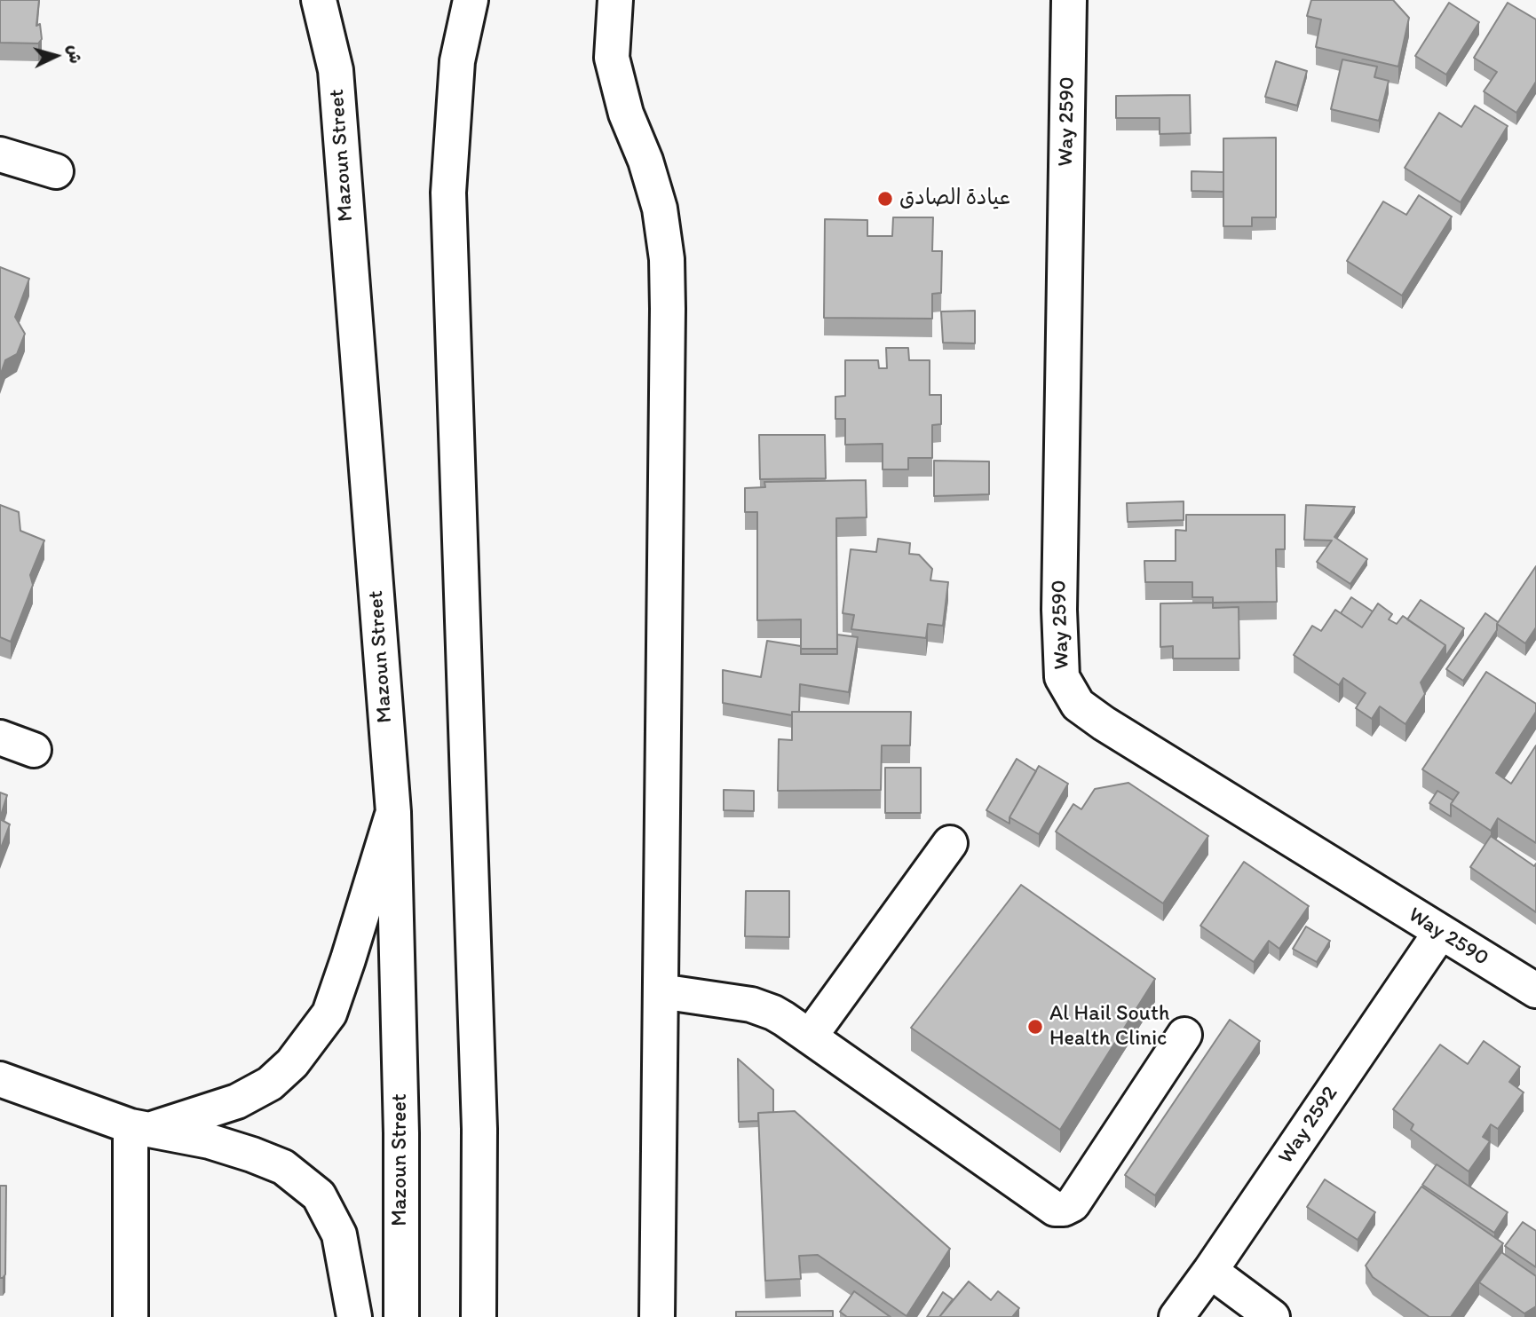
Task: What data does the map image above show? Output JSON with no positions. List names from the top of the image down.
{
  "streets": {
    "street": ["Way 2590", "Mazoun Street", "Way 2592"]
  },
  "crossings": [
    ["Way 2590", "Way 2592"]
  ],
  "places": ["عيادة الصادق", "Al Hail South Health Clinic"],
  "north": "right"
}
